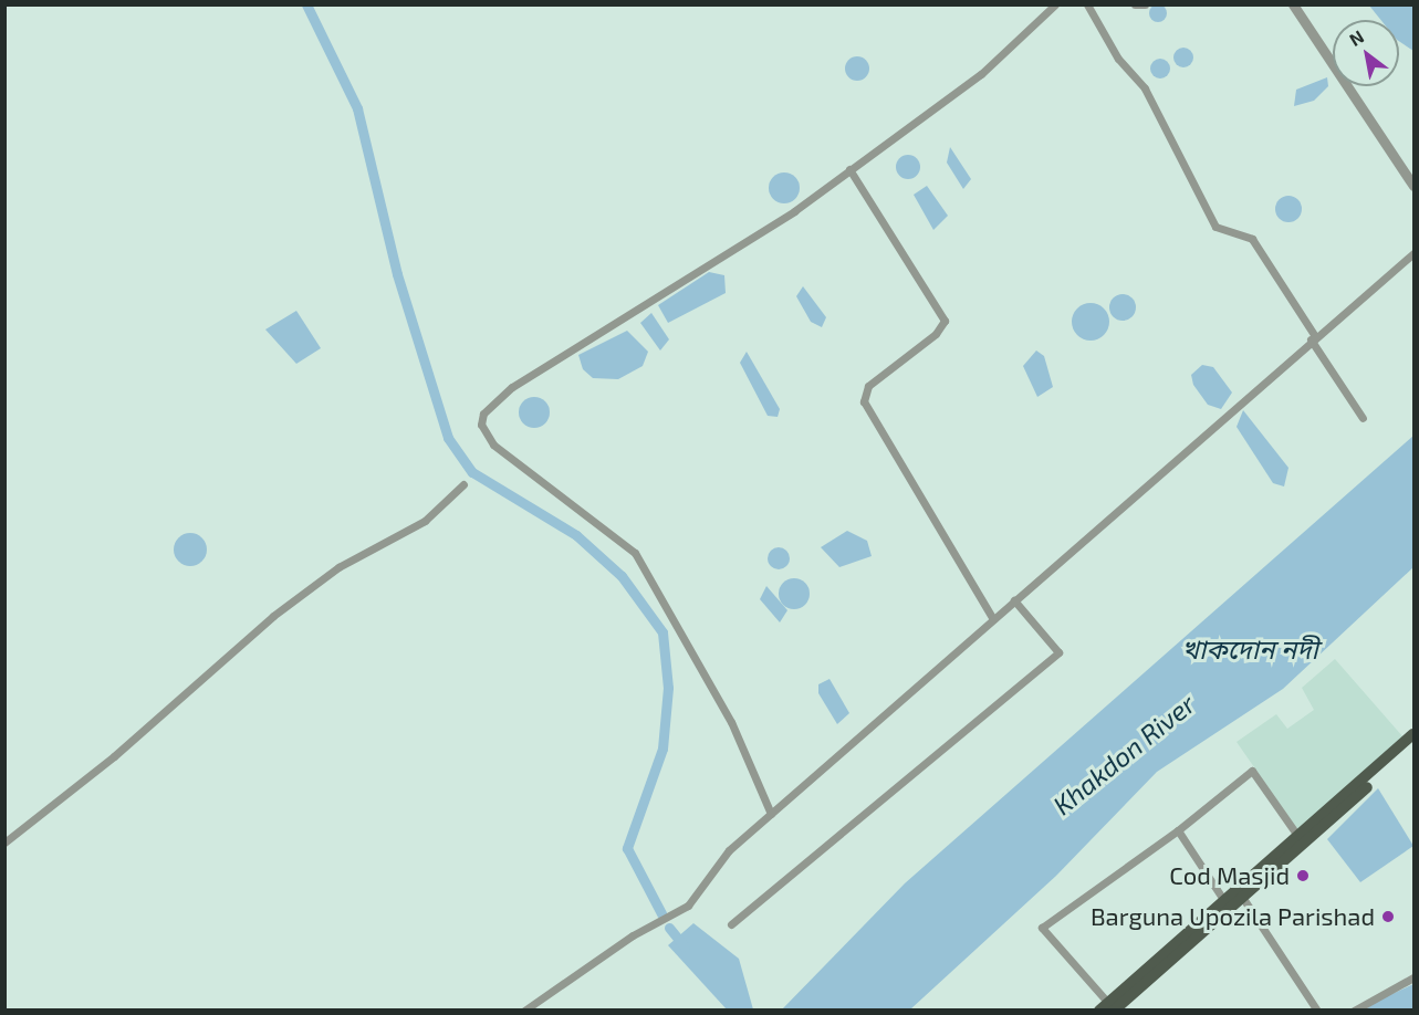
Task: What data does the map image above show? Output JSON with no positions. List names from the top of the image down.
{
  "water": ["খাকদোন নদী", "Khakdon River"],
  "places": ["Cod Masjid", "Barguna Upozila Parishad"],
  "north": "top left"
}
